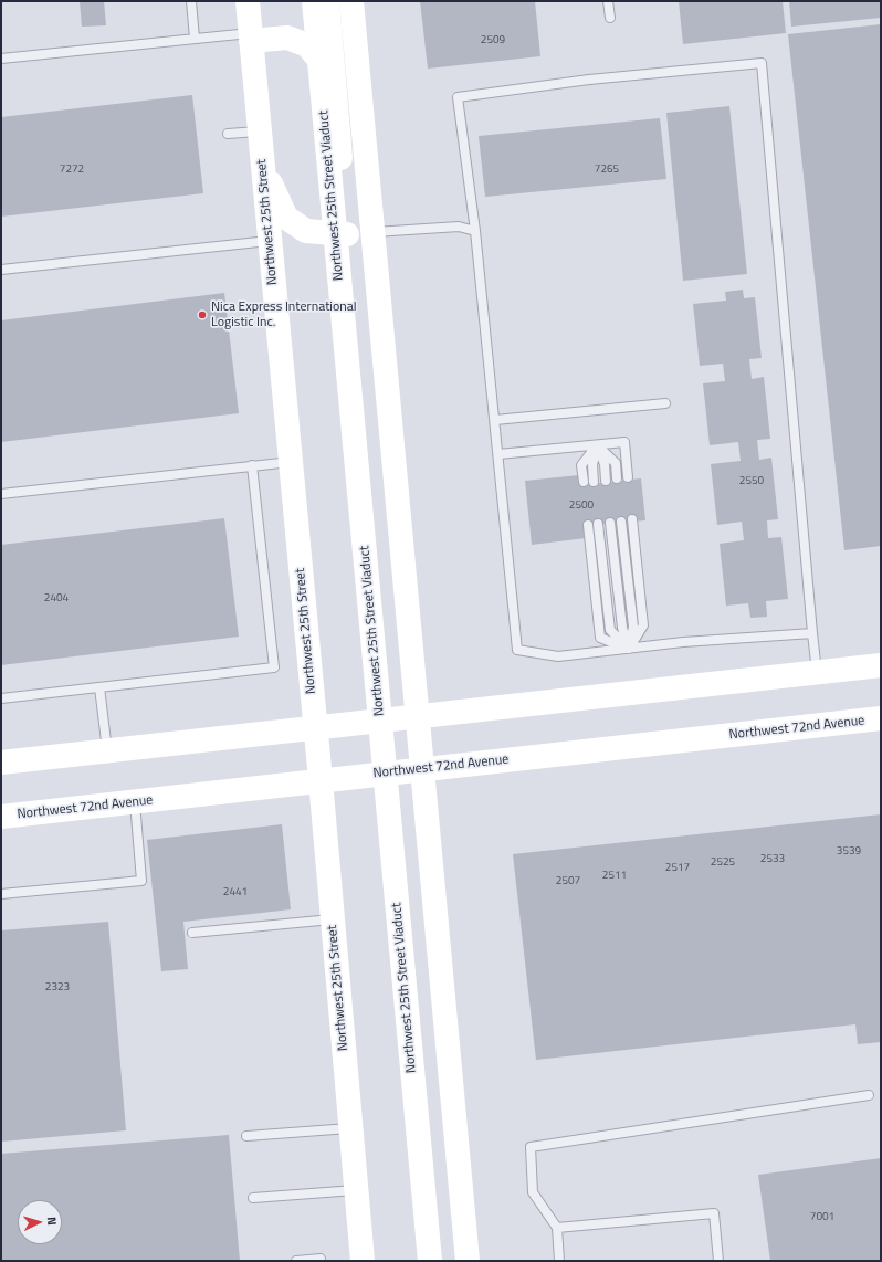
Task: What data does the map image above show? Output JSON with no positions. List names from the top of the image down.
{
  "streets": {
    "main road": ["Northwest 25th Street Viaduct", "Northwest 25th Street", "Northwest 72nd Avenue"]
  },
  "crossings": [
    ["Northwest 25th Street", "Northwest 72nd Avenue"]
  ],
  "places": ["Nica Express International Logistic Inc."],
  "house_numbers": [
    "2509",
    "7272",
    "7265",
    "2550",
    "2500",
    "2404",
    "3539",
    "2533",
    "2525",
    "2517",
    "2511",
    "2507",
    "2441",
    "2323",
    "7001"
  ],
  "north": "right"
}
